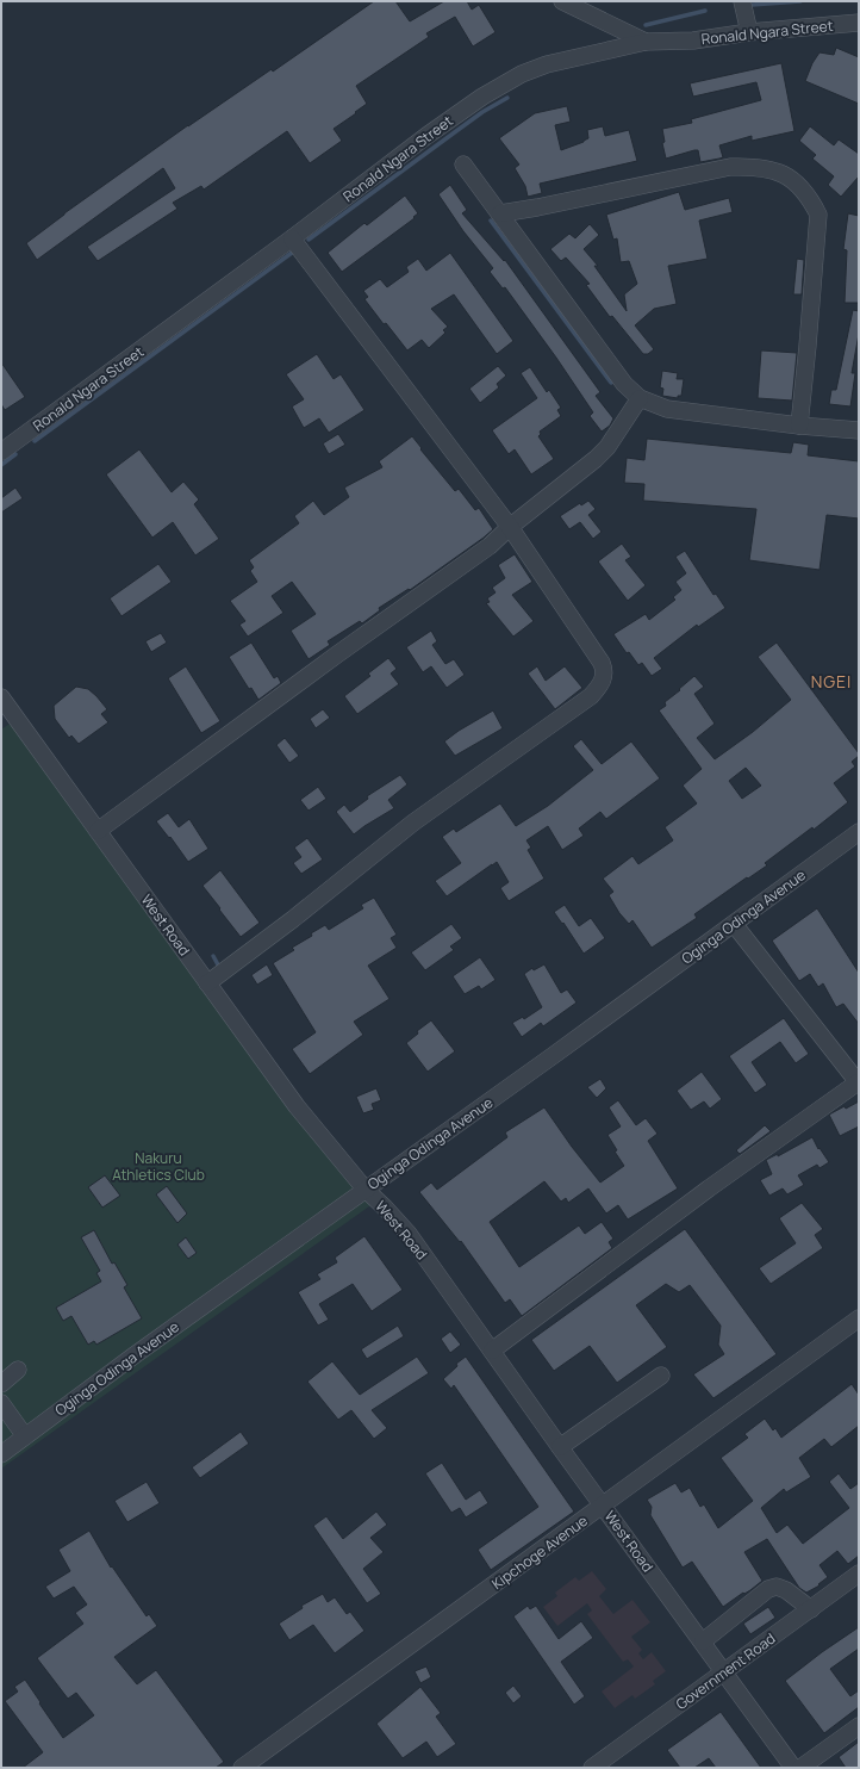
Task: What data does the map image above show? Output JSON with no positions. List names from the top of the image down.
{
  "streets": {
    "street": [
      "Ronald Ngara Street",
      "Oginga Odinga Avenue",
      "West Road",
      "Kipchoge Avenue",
      "Government Road"
    ]
  },
  "crossings": [
    ["Oginga Odinga Avenue", "West Road"],
    ["West Road", "Kipchoge Avenue"],
    ["West Road", "Government Road"]
  ],
  "districts": ["NGEI"],
  "parks": ["Nakuru Athletics Club"]
}
